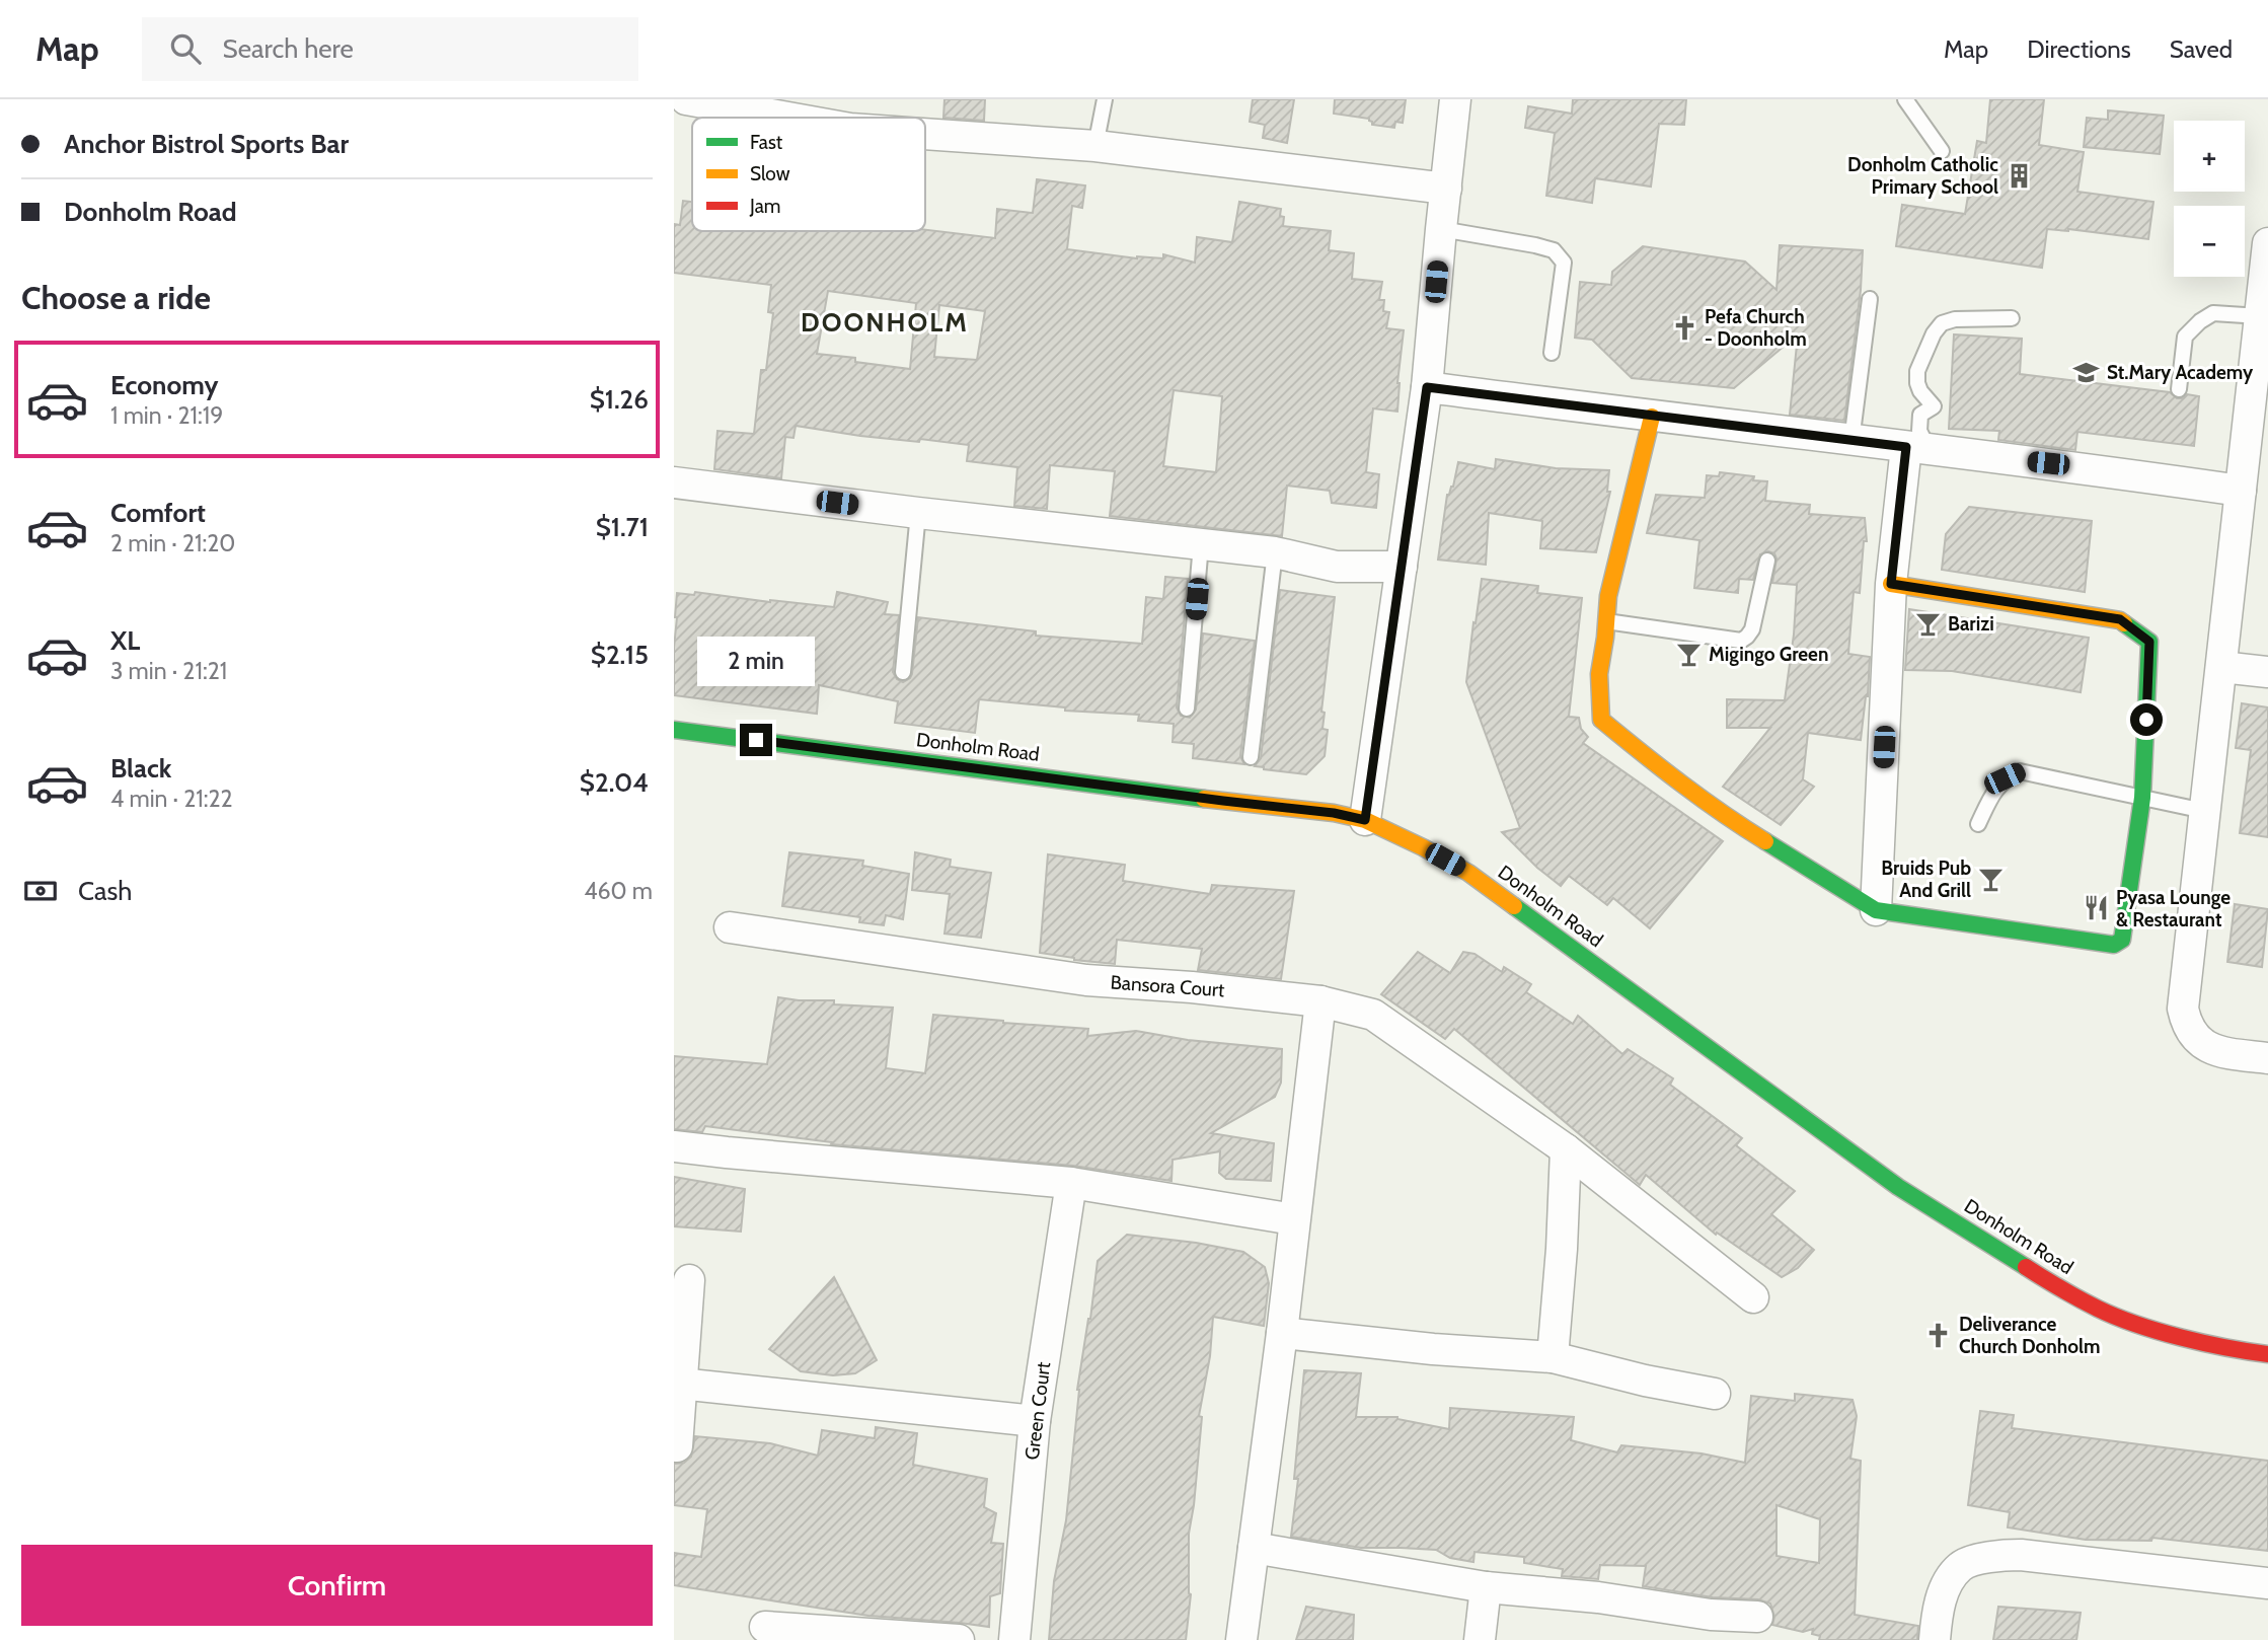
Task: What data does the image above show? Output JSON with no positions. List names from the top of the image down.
{
  "streets": {
    "main road": ["Donholm Road"],
    "street": ["Bansora Court", "Green Court"]
  },
  "districts": ["DOONHOLM"],
  "places": {
    "building": ["Donholm Catholic Primary School"],
    "church": ["Pefa Church - Doonholm", "Deliverance Church Donholm"],
    "school or university": ["St.Mary Academy"],
    "bar": ["Barizi", "Migingo Green", "Bruids Pub And Grill"],
    "restaurant": ["Pyasa Lounge & Restaurant"]
  },
  "legend": ["Fast", "Slow", "Jam"],
  "page": {
    "header": "Map",
    "search": "Search here",
    "nav": ["Map", "Directions", "Saved"],
    "banner": ["Anchor Bistrol Sports Bar", "Donholm Road"],
    "map_buttons": ["+", "−"],
    "heading": "Choose a ride",
    "list": [
      {
        "name": "Economy",
        "note": "1 min · 21:19",
        "value": "$1.26"
      },
      {
        "name": "Comfort",
        "note": "2 min · 21:20",
        "value": "$1.71"
      },
      {
        "name": "XL",
        "note": "3 min · 21:21",
        "value": "$2.15"
      },
      {
        "name": "Black",
        "note": "4 min · 21:22",
        "value": "$2.04"
      }
    ],
    "bubble": "2 min",
    "pay": ["Cash", "460 m"],
    "buttons": "Confirm"
  }
}
